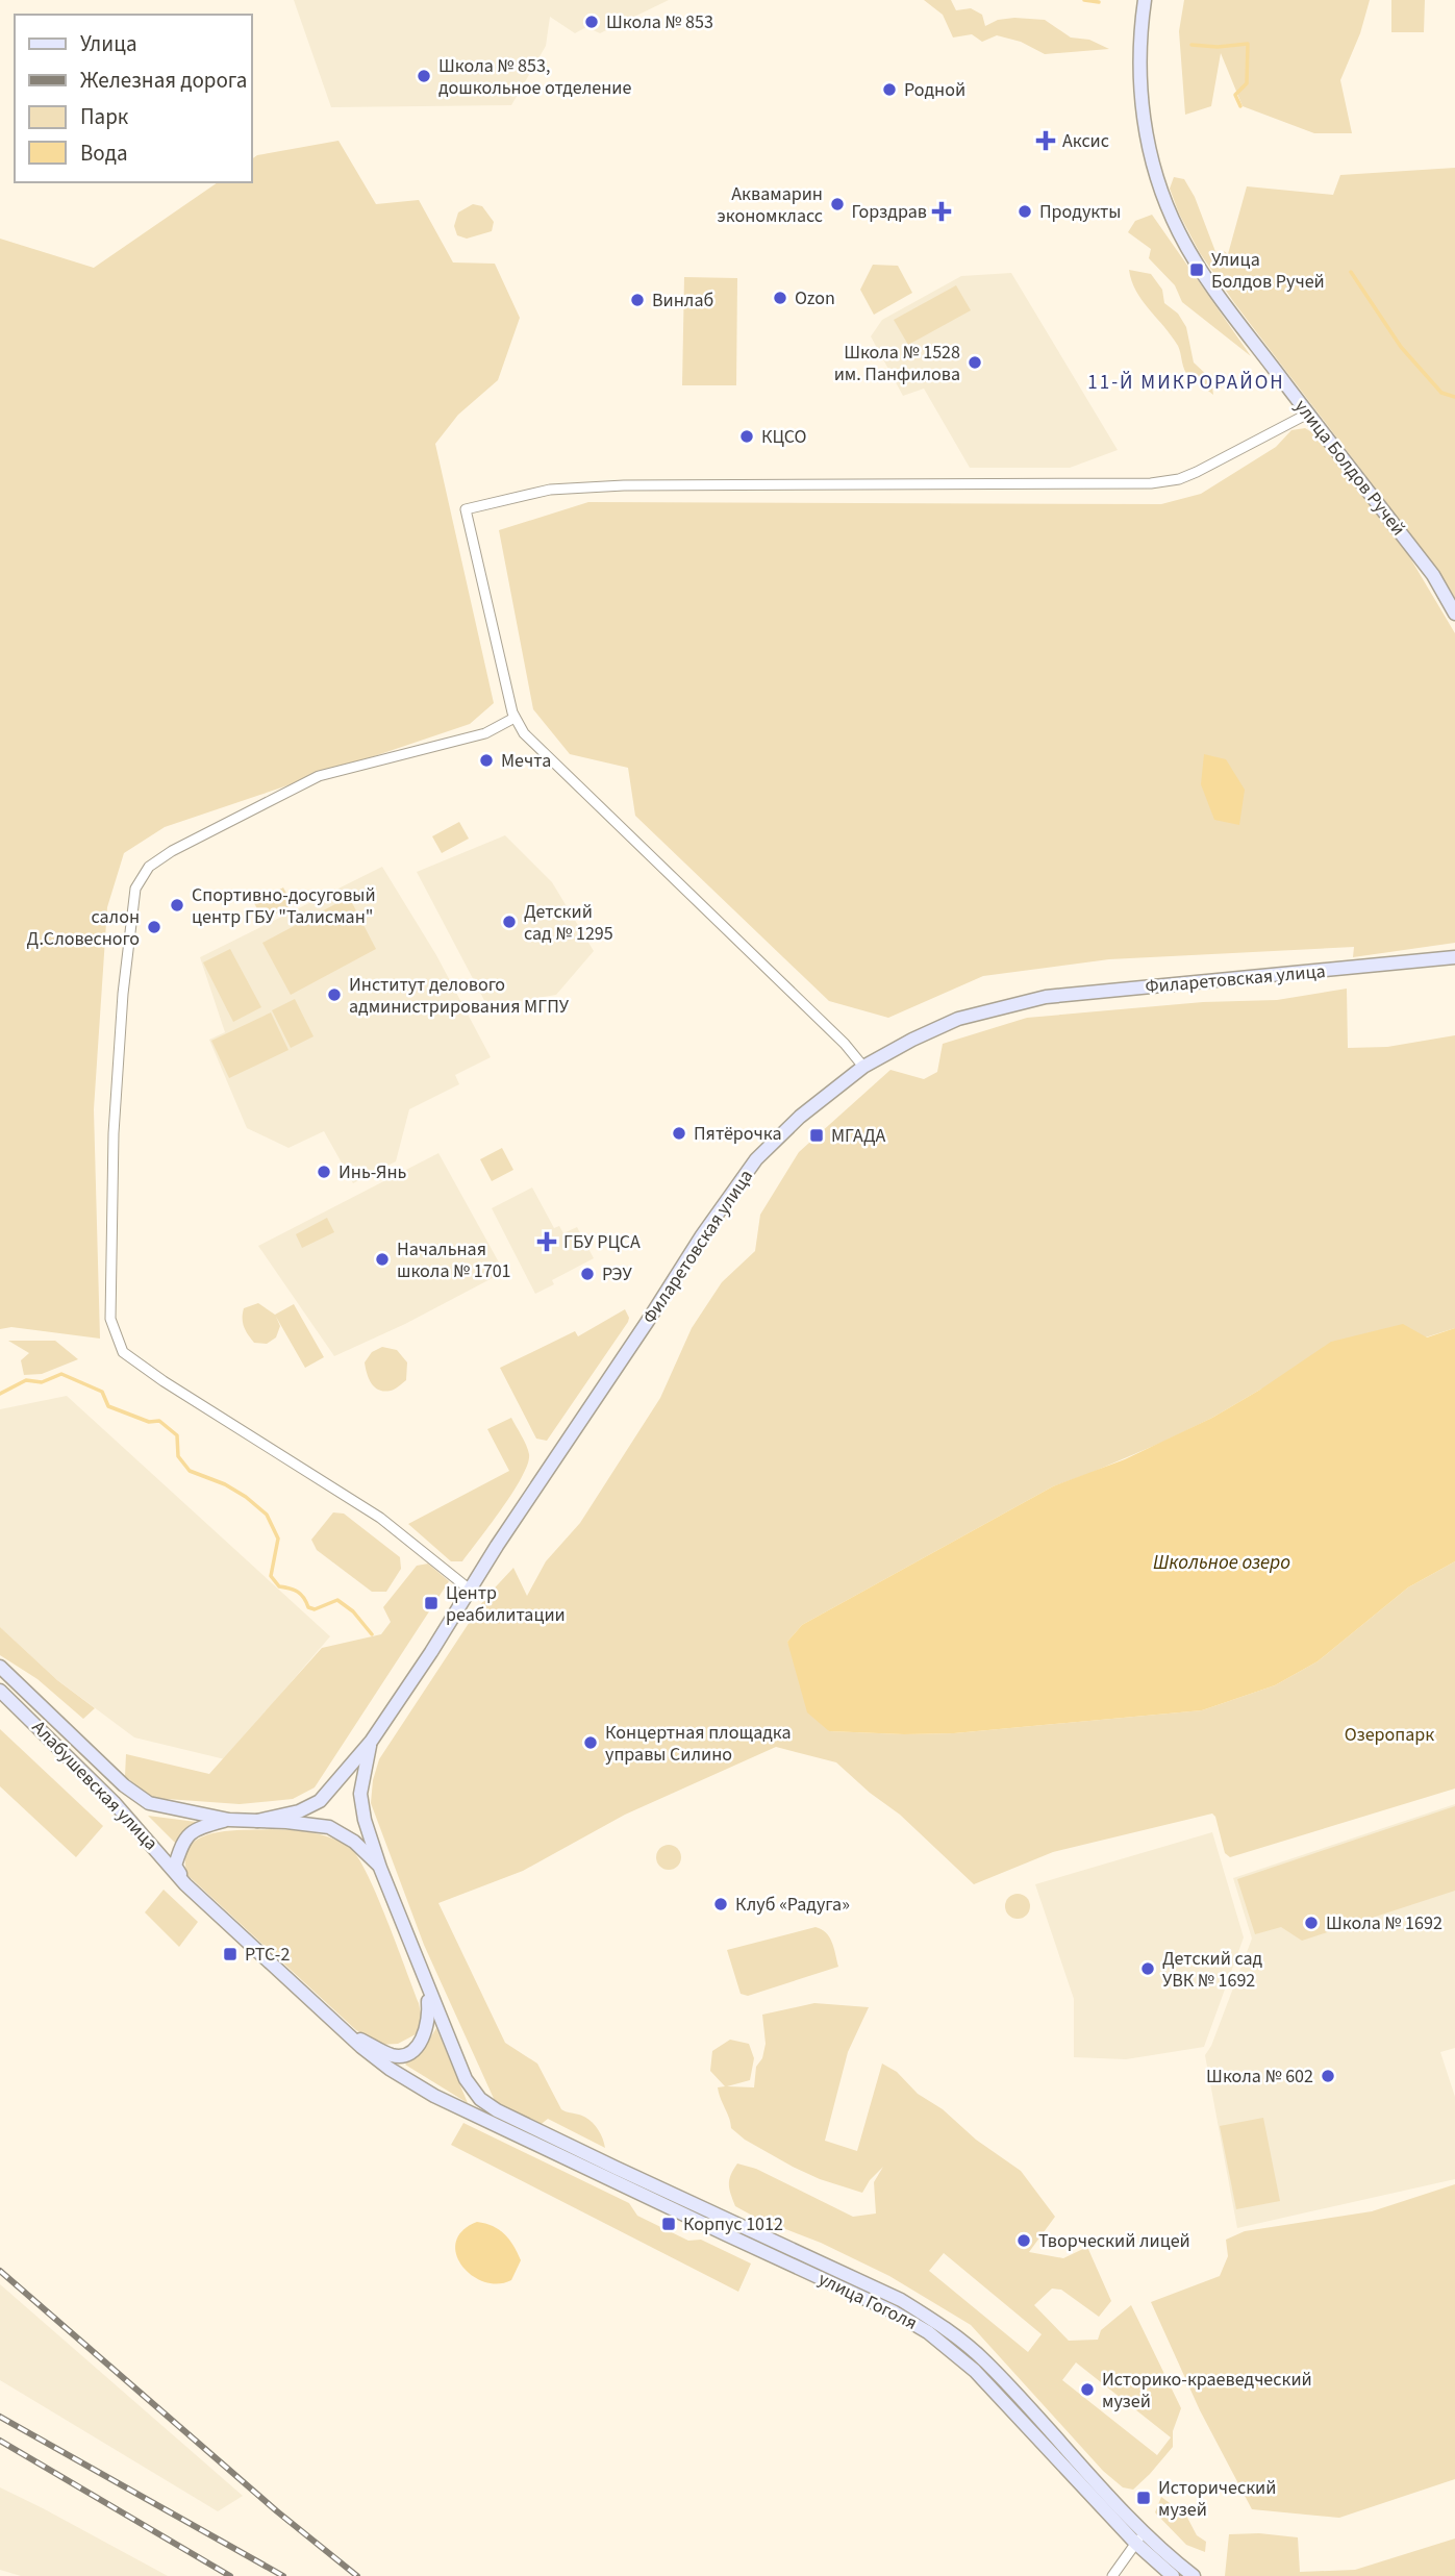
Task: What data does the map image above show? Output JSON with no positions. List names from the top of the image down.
{
  "streets": {
    "street": [
      "улица Болдов Ручей",
      "Филаретовская улица",
      "Алабушевская улица",
      "улица Гоголя"
    ]
  },
  "crossings": [
    ["Филаретовская улица", "Алабушевская улица"],
    ["Алабушевская улица", "улица Гоголя"]
  ],
  "districts": ["11-Й МИКРОРАЙОН"],
  "water": ["Школьное озеро"],
  "parks": ["Озеропарк"],
  "places": {
    "other": [
      "Школа № 853",
      "Школа № 853, дошкольное отделение",
      "Родной",
      "Аквамарин экономкласс",
      "Продукты",
      "Ozon",
      "Винлаб",
      "Школа № 1528 им. Панфилова",
      "КЦСО",
      "Мечта",
      "Спортивно-досуговый центр ГБУ \"Талисман\"",
      "Детский сад № 1295",
      "салон Д.Словесного",
      "Институт делового администрирования МГПУ",
      "Пятёрочка",
      "Инь-Янь",
      "Начальная школа № 1701",
      "РЭУ",
      "Концертная площадка управы Силино",
      "Клуб «Радуга»",
      "Школа № 1692",
      "Детский сад УВК № 1692",
      "Школа № 602",
      "Творческий лицей",
      "Историко-краеведческий музей"
    ],
    "health": ["Аксис", "Горздрав", "ГБУ РЦСА"],
    "transit": [
      "Улица Болдов Ручей",
      "МГАДА",
      "Центр реабилитации",
      "РТС-2",
      "Корпус 1012",
      "Исторический музей"
    ]
  },
  "legend": [
    "Улица",
    "Железная дорога",
    "Парк",
    "Вода"
  ]
}
